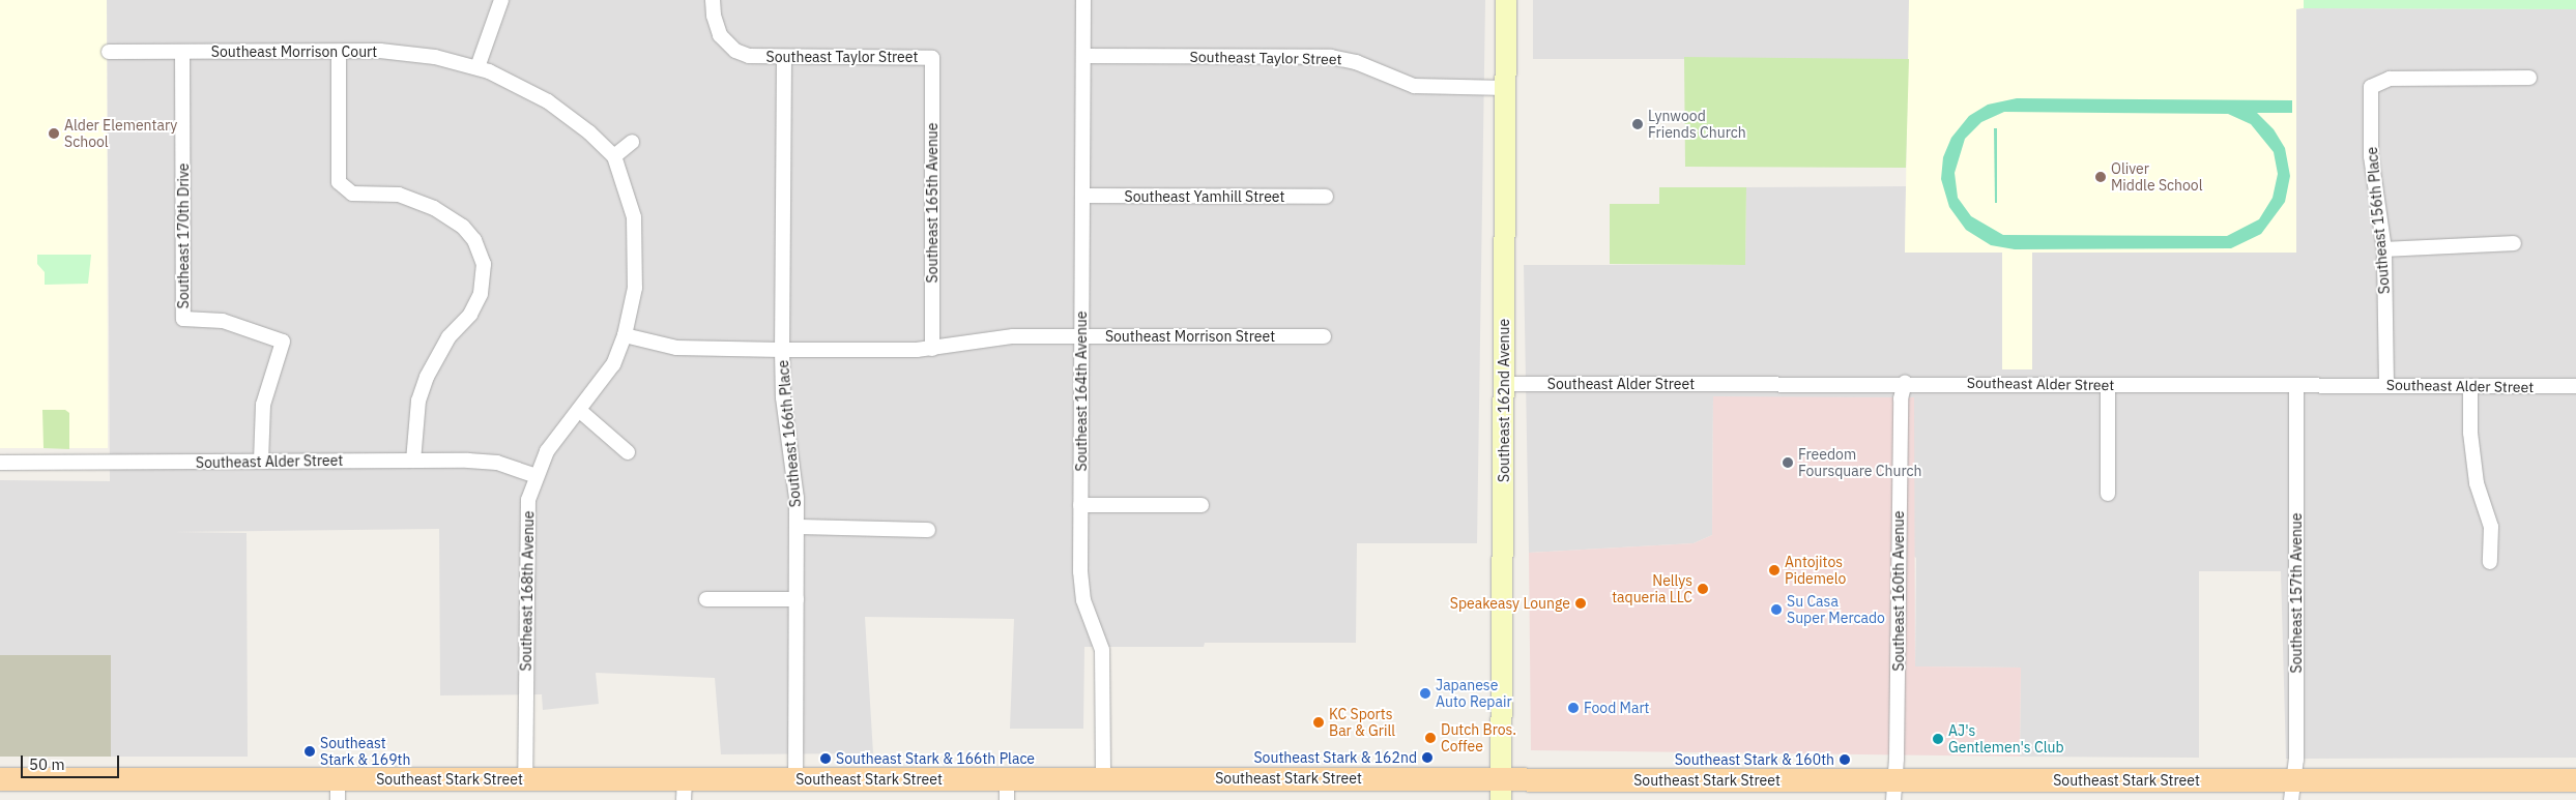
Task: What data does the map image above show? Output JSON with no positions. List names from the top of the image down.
{
  "streets": {
    "main road": ["Southeast 162nd Avenue", "Southeast Stark Street"],
    "street": [
      "Southeast Morrison Court",
      "Southeast Taylor Street",
      "Southeast Yamhill Street",
      "Southeast 165th Avenue",
      "Southeast 156th Place",
      "Southeast 170th Drive",
      "Southeast Morrison Street",
      "Southeast Alder Street",
      "Southeast 164th Avenue",
      "Southeast 166th Place",
      "Southeast 168th Avenue",
      "Southeast 160th Avenue",
      "Southeast 157th Avenue"
    ]
  },
  "crossings": [
    ["Southeast Morrison Court", "Southeast 170th Drive"],
    ["Southeast Morrison Court", "Southeast 168th Avenue"],
    ["Southeast Taylor Street", "Southeast 165th Avenue"],
    ["Southeast Taylor Street", "Southeast 164th Avenue"],
    ["Southeast Taylor Street", "Southeast 162nd Avenue"],
    ["Southeast Taylor Street", "Southeast 166th Place"],
    ["Southeast Yamhill Street", "Southeast 164th Avenue"],
    ["Southeast 165th Avenue", "Southeast Morrison Street"],
    ["Southeast 156th Place", "Southeast Alder Street"],
    ["Southeast 170th Drive", "Southeast Alder Street"],
    ["Southeast Morrison Street", "Southeast 164th Avenue"],
    ["Southeast Morrison Street", "Southeast 166th Place"],
    ["Southeast Morrison Street", "Southeast 168th Avenue"],
    ["Southeast Alder Street", "Southeast 162nd Avenue"],
    ["Southeast Alder Street", "Southeast 168th Avenue"],
    ["Southeast Alder Street", "Southeast 160th Avenue"],
    ["Southeast Alder Street", "Southeast 157th Avenue"],
    ["Southeast 164th Avenue", "Southeast Stark Street"],
    ["Southeast 162nd Avenue", "Southeast Stark Street"],
    ["Southeast 166th Place", "Southeast Stark Street"],
    ["Southeast 168th Avenue", "Southeast Stark Street"],
    ["Southeast 160th Avenue", "Southeast Stark Street"],
    ["Southeast 157th Avenue", "Southeast Stark Street"]
  ],
  "places": [
    "Lynwood Friends Church",
    "Alder Elementary School",
    "Oliver Middle School",
    "Freedom Foursquare Church",
    "Antojitos Pidemelo",
    "Nellys taqueria LLC",
    "Speakeasy Lounge",
    "Su Casa Super Mercado",
    "Japanese Auto Repair",
    "Food Mart",
    "KC Sports Bar & Grill",
    "Dutch Bros. Coffee",
    "AJ's Gentlemen's Club",
    "Southeast Stark & 169th",
    "Southeast Stark & 162nd",
    "Southeast Stark & 166th Place",
    "Southeast Stark & 160th"
  ],
  "scale_bar": "50 m"
}
